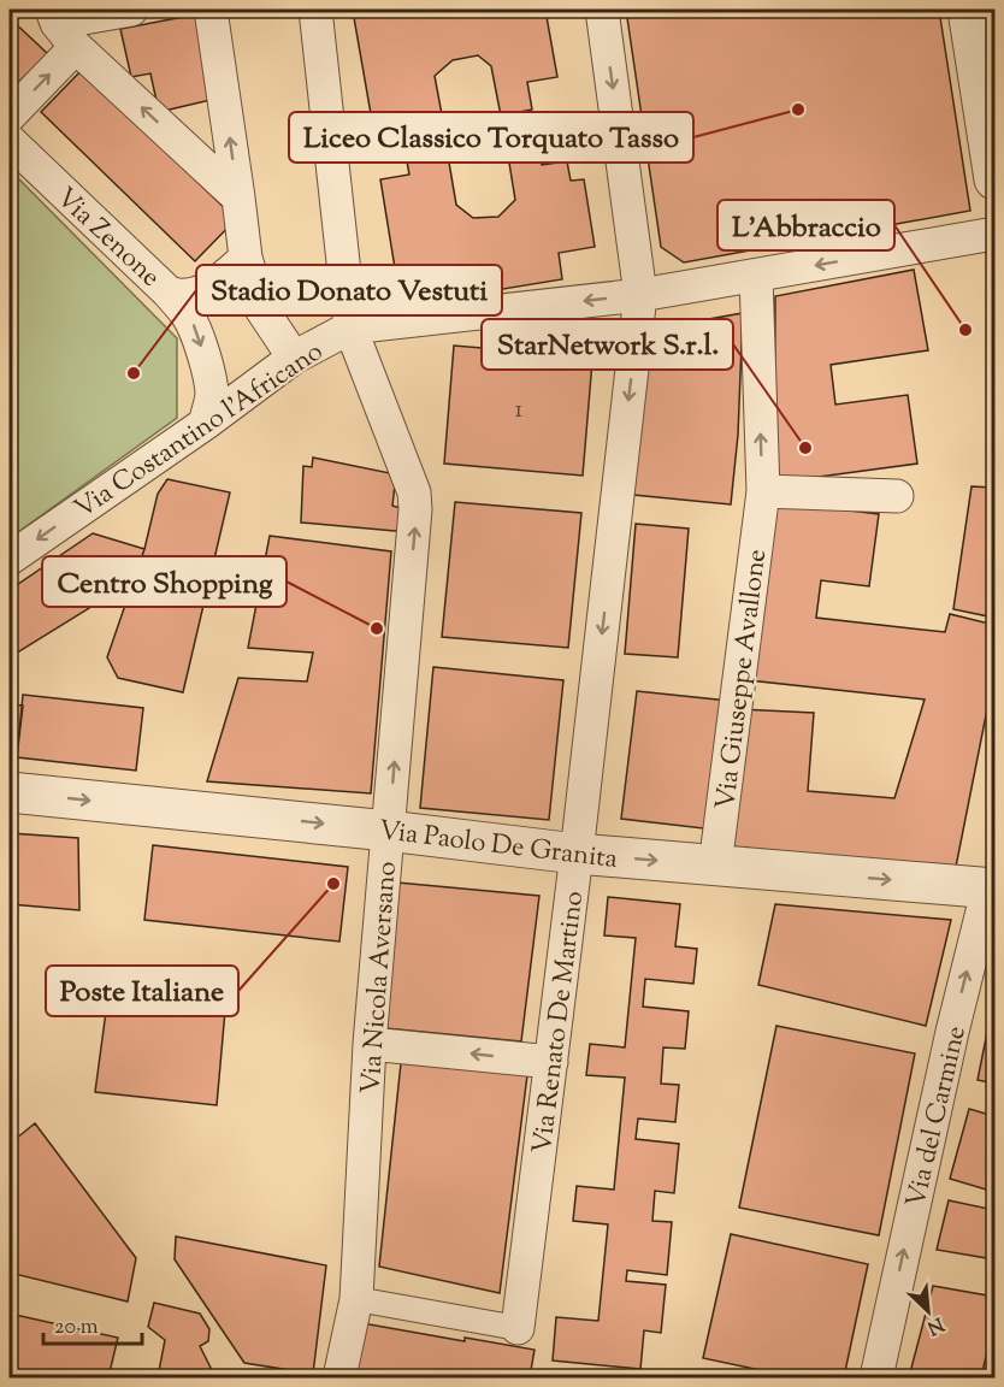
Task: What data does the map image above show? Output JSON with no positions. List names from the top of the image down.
{
  "streets": {
    "street": [
      "Via Zenone",
      "Via Costantino l'Africano",
      "Via Giuseppe Avallone",
      "Via Paolo De Granita",
      "Via Nicola Aversano",
      "Via Renato De Martino",
      "Via del Carmine"
    ]
  },
  "crossings": [
    ["Via Zenone", "Via Costantino l'Africano"],
    ["Via Costantino l'Africano", "Via Giuseppe Avallone"],
    ["Via Costantino l'Africano", "Via Nicola Aversano"],
    ["Via Costantino l'Africano", "Via Renato De Martino"],
    ["Via Giuseppe Avallone", "Via Paolo De Granita"],
    ["Via Paolo De Granita", "Via Nicola Aversano"],
    ["Via Paolo De Granita", "Via Renato De Martino"],
    ["Via Paolo De Granita", "Via del Carmine"],
    ["Via Nicola Aversano", "Via Renato De Martino"]
  ],
  "one_way": [
    "Via Costantino l'Africano",
    "Via Giuseppe Avallone",
    "Via Paolo De Granita",
    "Via Nicola Aversano",
    "Via Renato De Martino",
    "Via del Carmine"
  ],
  "places": [
    "Liceo Classico Torquato Tasso",
    "L'Abbraccio",
    "Stadio Donato Vestuti",
    "StarNetwork S.r.l.",
    "Centro Shopping",
    "Poste Italiane"
  ],
  "house_numbers": ["1"],
  "scale_bar": "20 m",
  "north": "bottom right"
}
